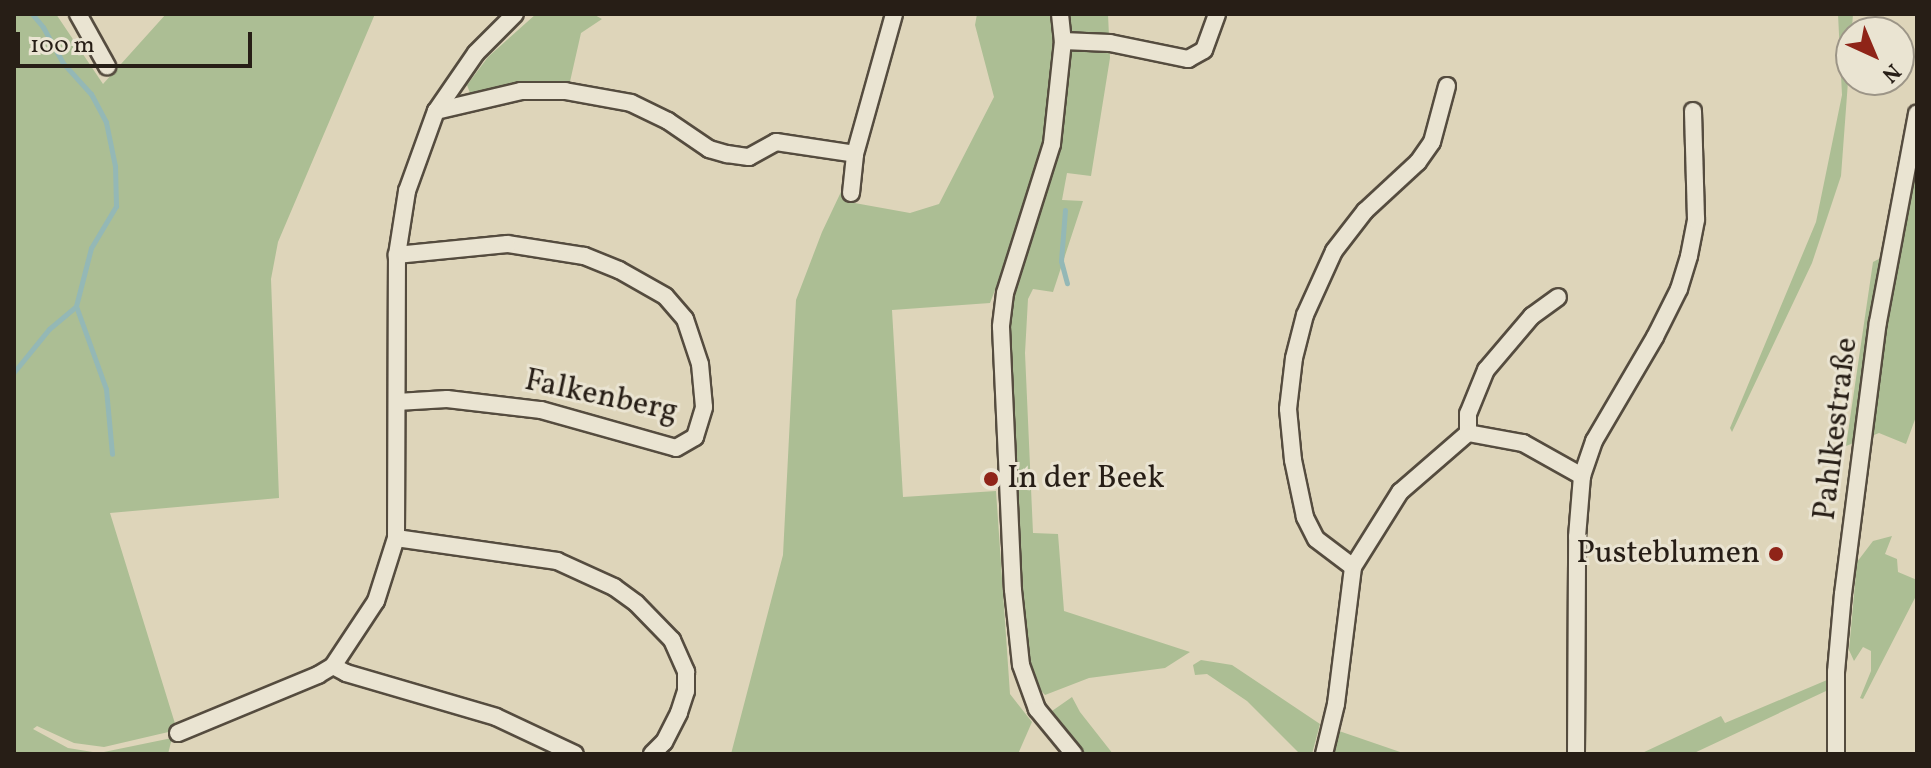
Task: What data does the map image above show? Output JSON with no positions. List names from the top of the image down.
{
  "streets": {
    "street": ["Falkenberg", "Pahlkestraße"]
  },
  "places": ["In der Beek", "Pusteblumen"],
  "scale_bar": "100 m",
  "north": "bottom right"
}
